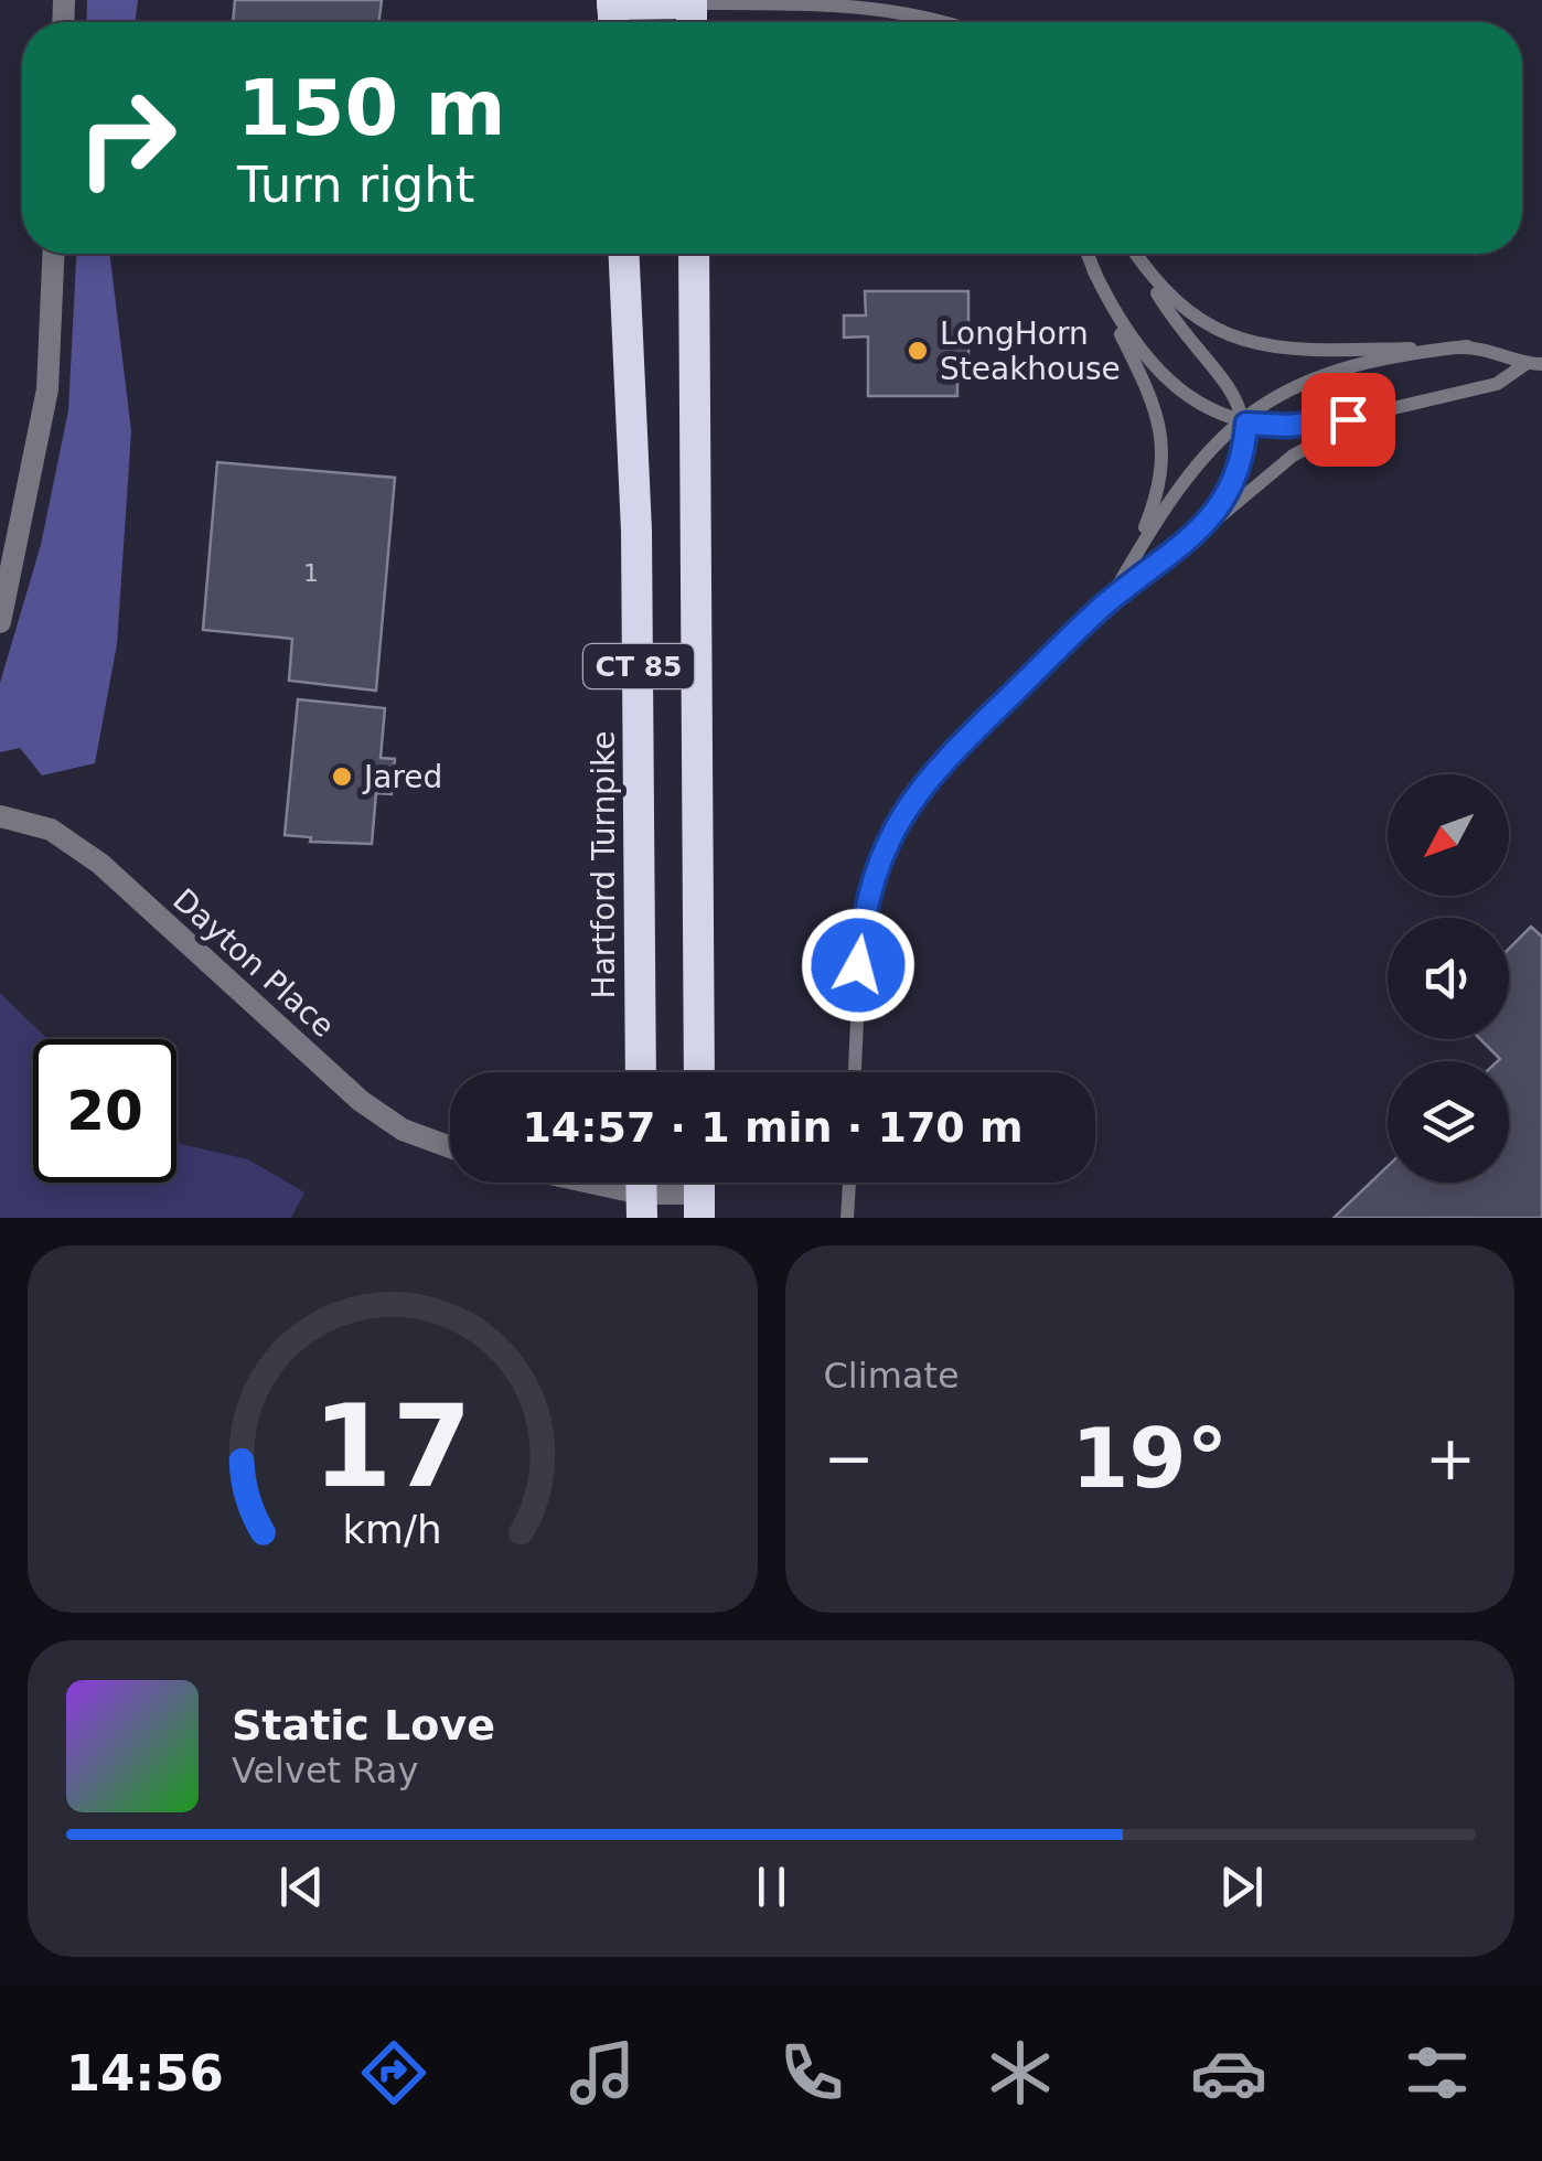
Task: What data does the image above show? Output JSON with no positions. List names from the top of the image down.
{
  "streets": {
    "highway": ["CT 85", "Hartford Turnpike"],
    "street": ["Dayton Place"]
  },
  "places": ["LongHorn Steakhouse", "Jared"],
  "house_numbers": ["1"],
  "north": "bottom left",
  "page": {
    "turn": ["150 m", "Turn right"],
    "limit": "20",
    "trip": "14:57 · 1 min · 170 m",
    "tile": "Climate",
    "heat": ["−", "19°", "+"],
    "song": ["Static Love", "Velvet Ray"],
    "tabs": "14:56",
    "gauge": ["17", "km/h"]
  }
}
